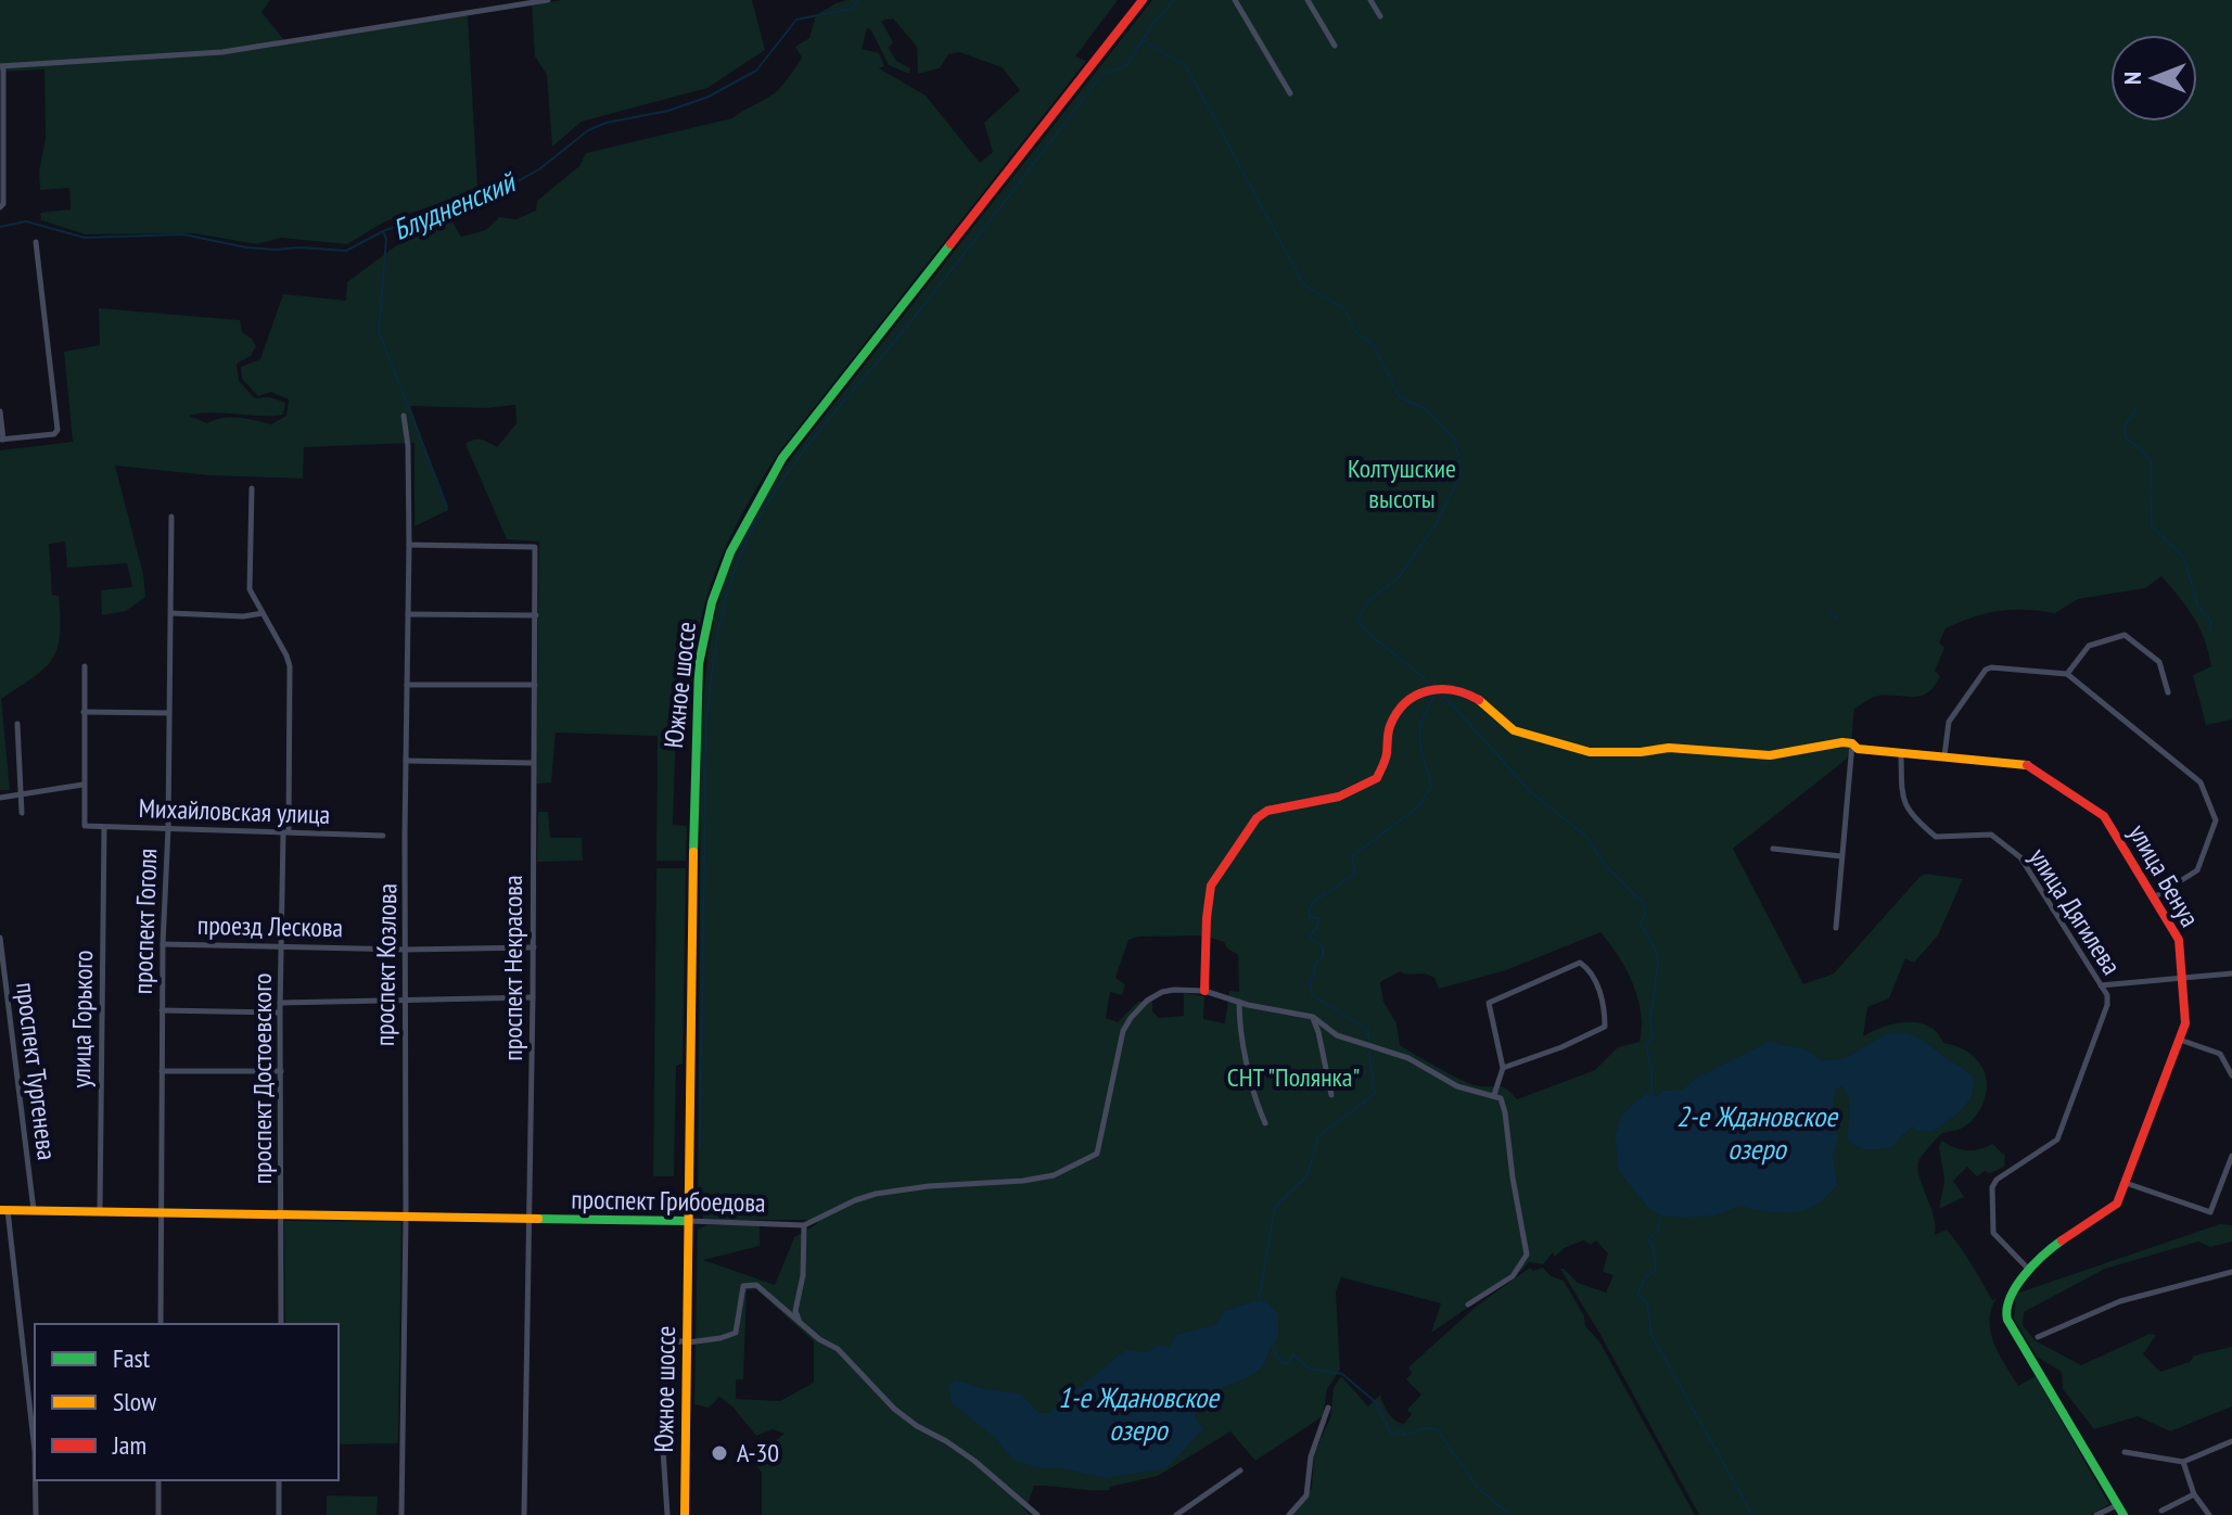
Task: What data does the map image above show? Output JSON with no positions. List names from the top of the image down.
{
  "streets": {
    "street": [
      "Южное шоссе",
      "Михайловская улица",
      "улица Бенуа",
      "улица Дягилева",
      "проспект Гоголя",
      "проезд Лескова",
      "проспект Козлова",
      "проспект Некрасова",
      "улица Горького",
      "проспект Тургенева",
      "проспект Достоевского",
      "проспект Грибоедова"
    ]
  },
  "crossings": [
    ["Южное шоссе", "проспект Грибоедова"],
    ["Михайловская улица", "проспект Гоголя"],
    ["Михайловская улица", "улица Горького"],
    ["Михайловская улица", "проспект Достоевского"],
    ["улица Бенуа", "улица Дягилева"],
    ["улица Бенуа", "проспект Грибоедова"],
    ["проспект Гоголя", "проезд Лескова"],
    ["проспект Гоголя", "проспект Грибоедова"],
    ["проезд Лескова", "проспект Козлова"],
    ["проезд Лескова", "проспект Некрасова"],
    ["проезд Лескова", "проспект Достоевского"],
    ["проспект Козлова", "проспект Некрасова"],
    ["проспект Козлова", "проспект Грибоедова"],
    ["проспект Некрасова", "проспект Грибоедова"],
    ["улица Горького", "проспект Грибоедова"],
    ["проспект Тургенева", "проспект Грибоедова"],
    ["проспект Достоевского", "проспект Грибоедова"]
  ],
  "water": ["Блудненский", "2-е Ждановское озеро", "1-е Ждановское озеро"],
  "parks": ["Колтушские высоты", "СНТ \"Полянка\""],
  "places": ["А-30"],
  "legend": ["Fast", "Slow", "Jam"],
  "north": "left"
}
